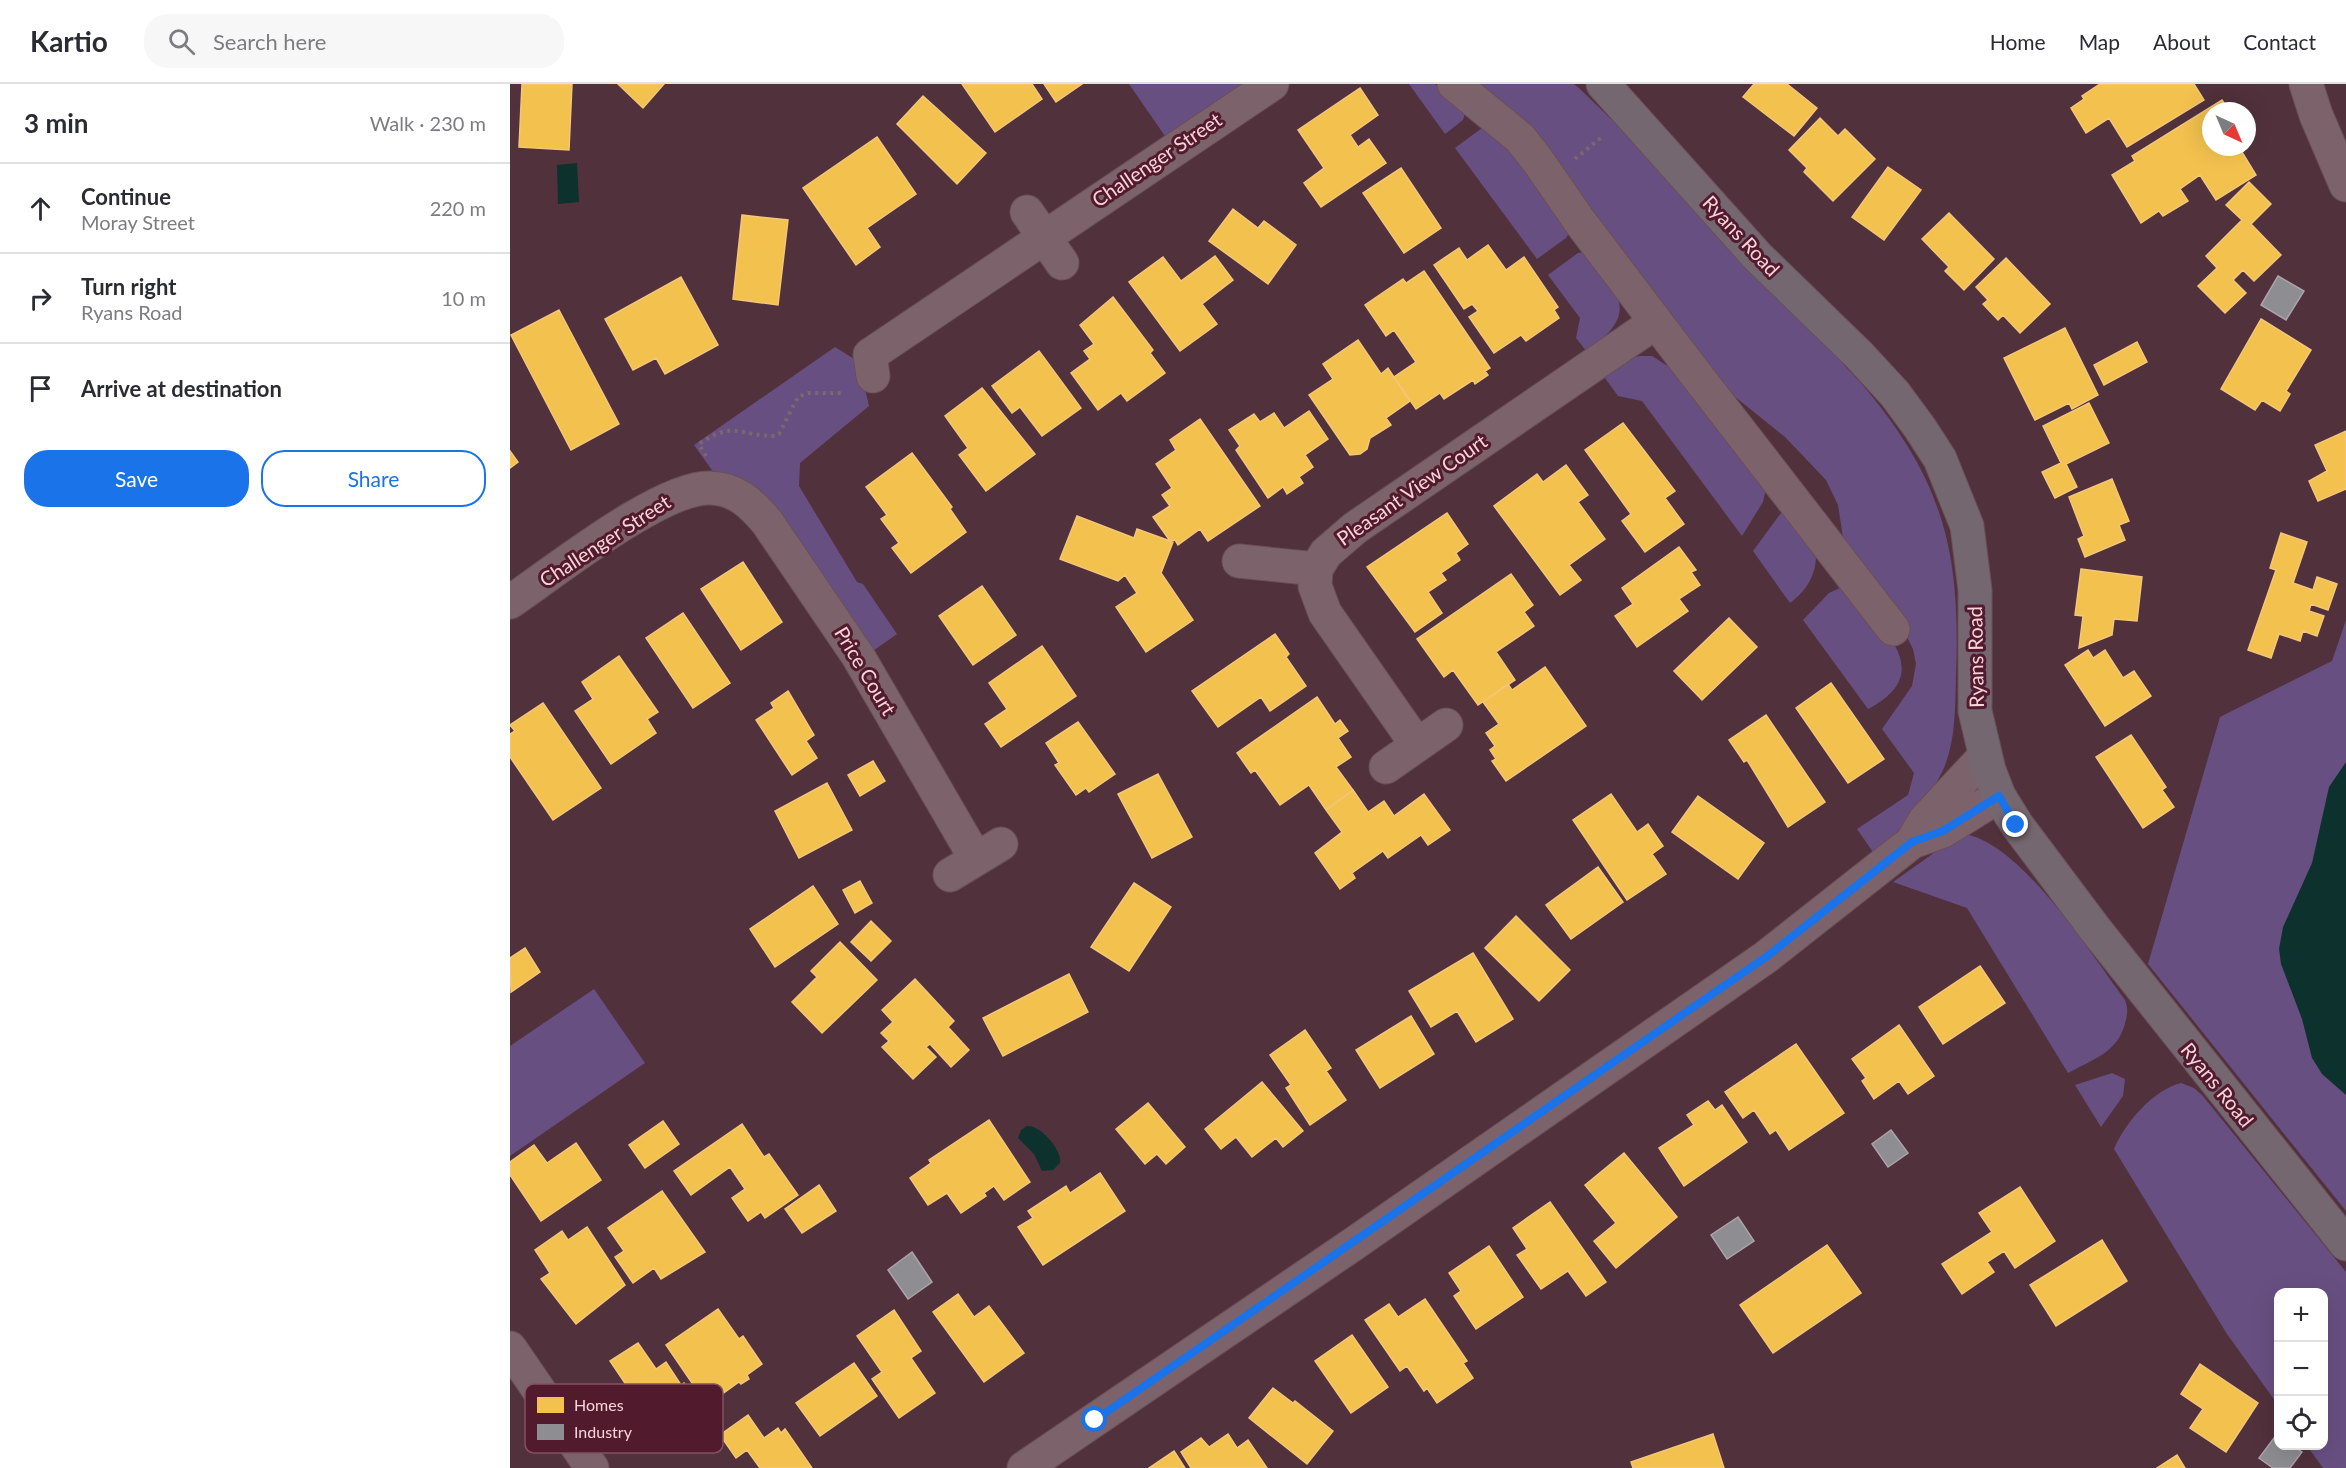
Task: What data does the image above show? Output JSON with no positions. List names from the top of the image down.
{
  "streets": {
    "main road": ["Ryans Road"],
    "street": ["Challenger Street", "Pleasant View Court", "Price Court"]
  },
  "crossings": [
    ["Challenger Street", "Price Court"]
  ],
  "legend": ["Homes", "Industry"],
  "north": "bottom right",
  "page": {
    "header": "Kartio",
    "search": "Search here",
    "nav": [
      "Home",
      "Map",
      "About",
      "Contact"
    ],
    "heading": ["3 min", "Walk · 230 m"],
    "list": [
      ["Continue", "Moray Street", "220 m"],
      ["Turn right", "Ryans Road", "10 m"],
      "Arrive at destination"
    ],
    "buttons": ["Save", "Share"],
    "map_buttons": ["+", "−"]
  }
}
